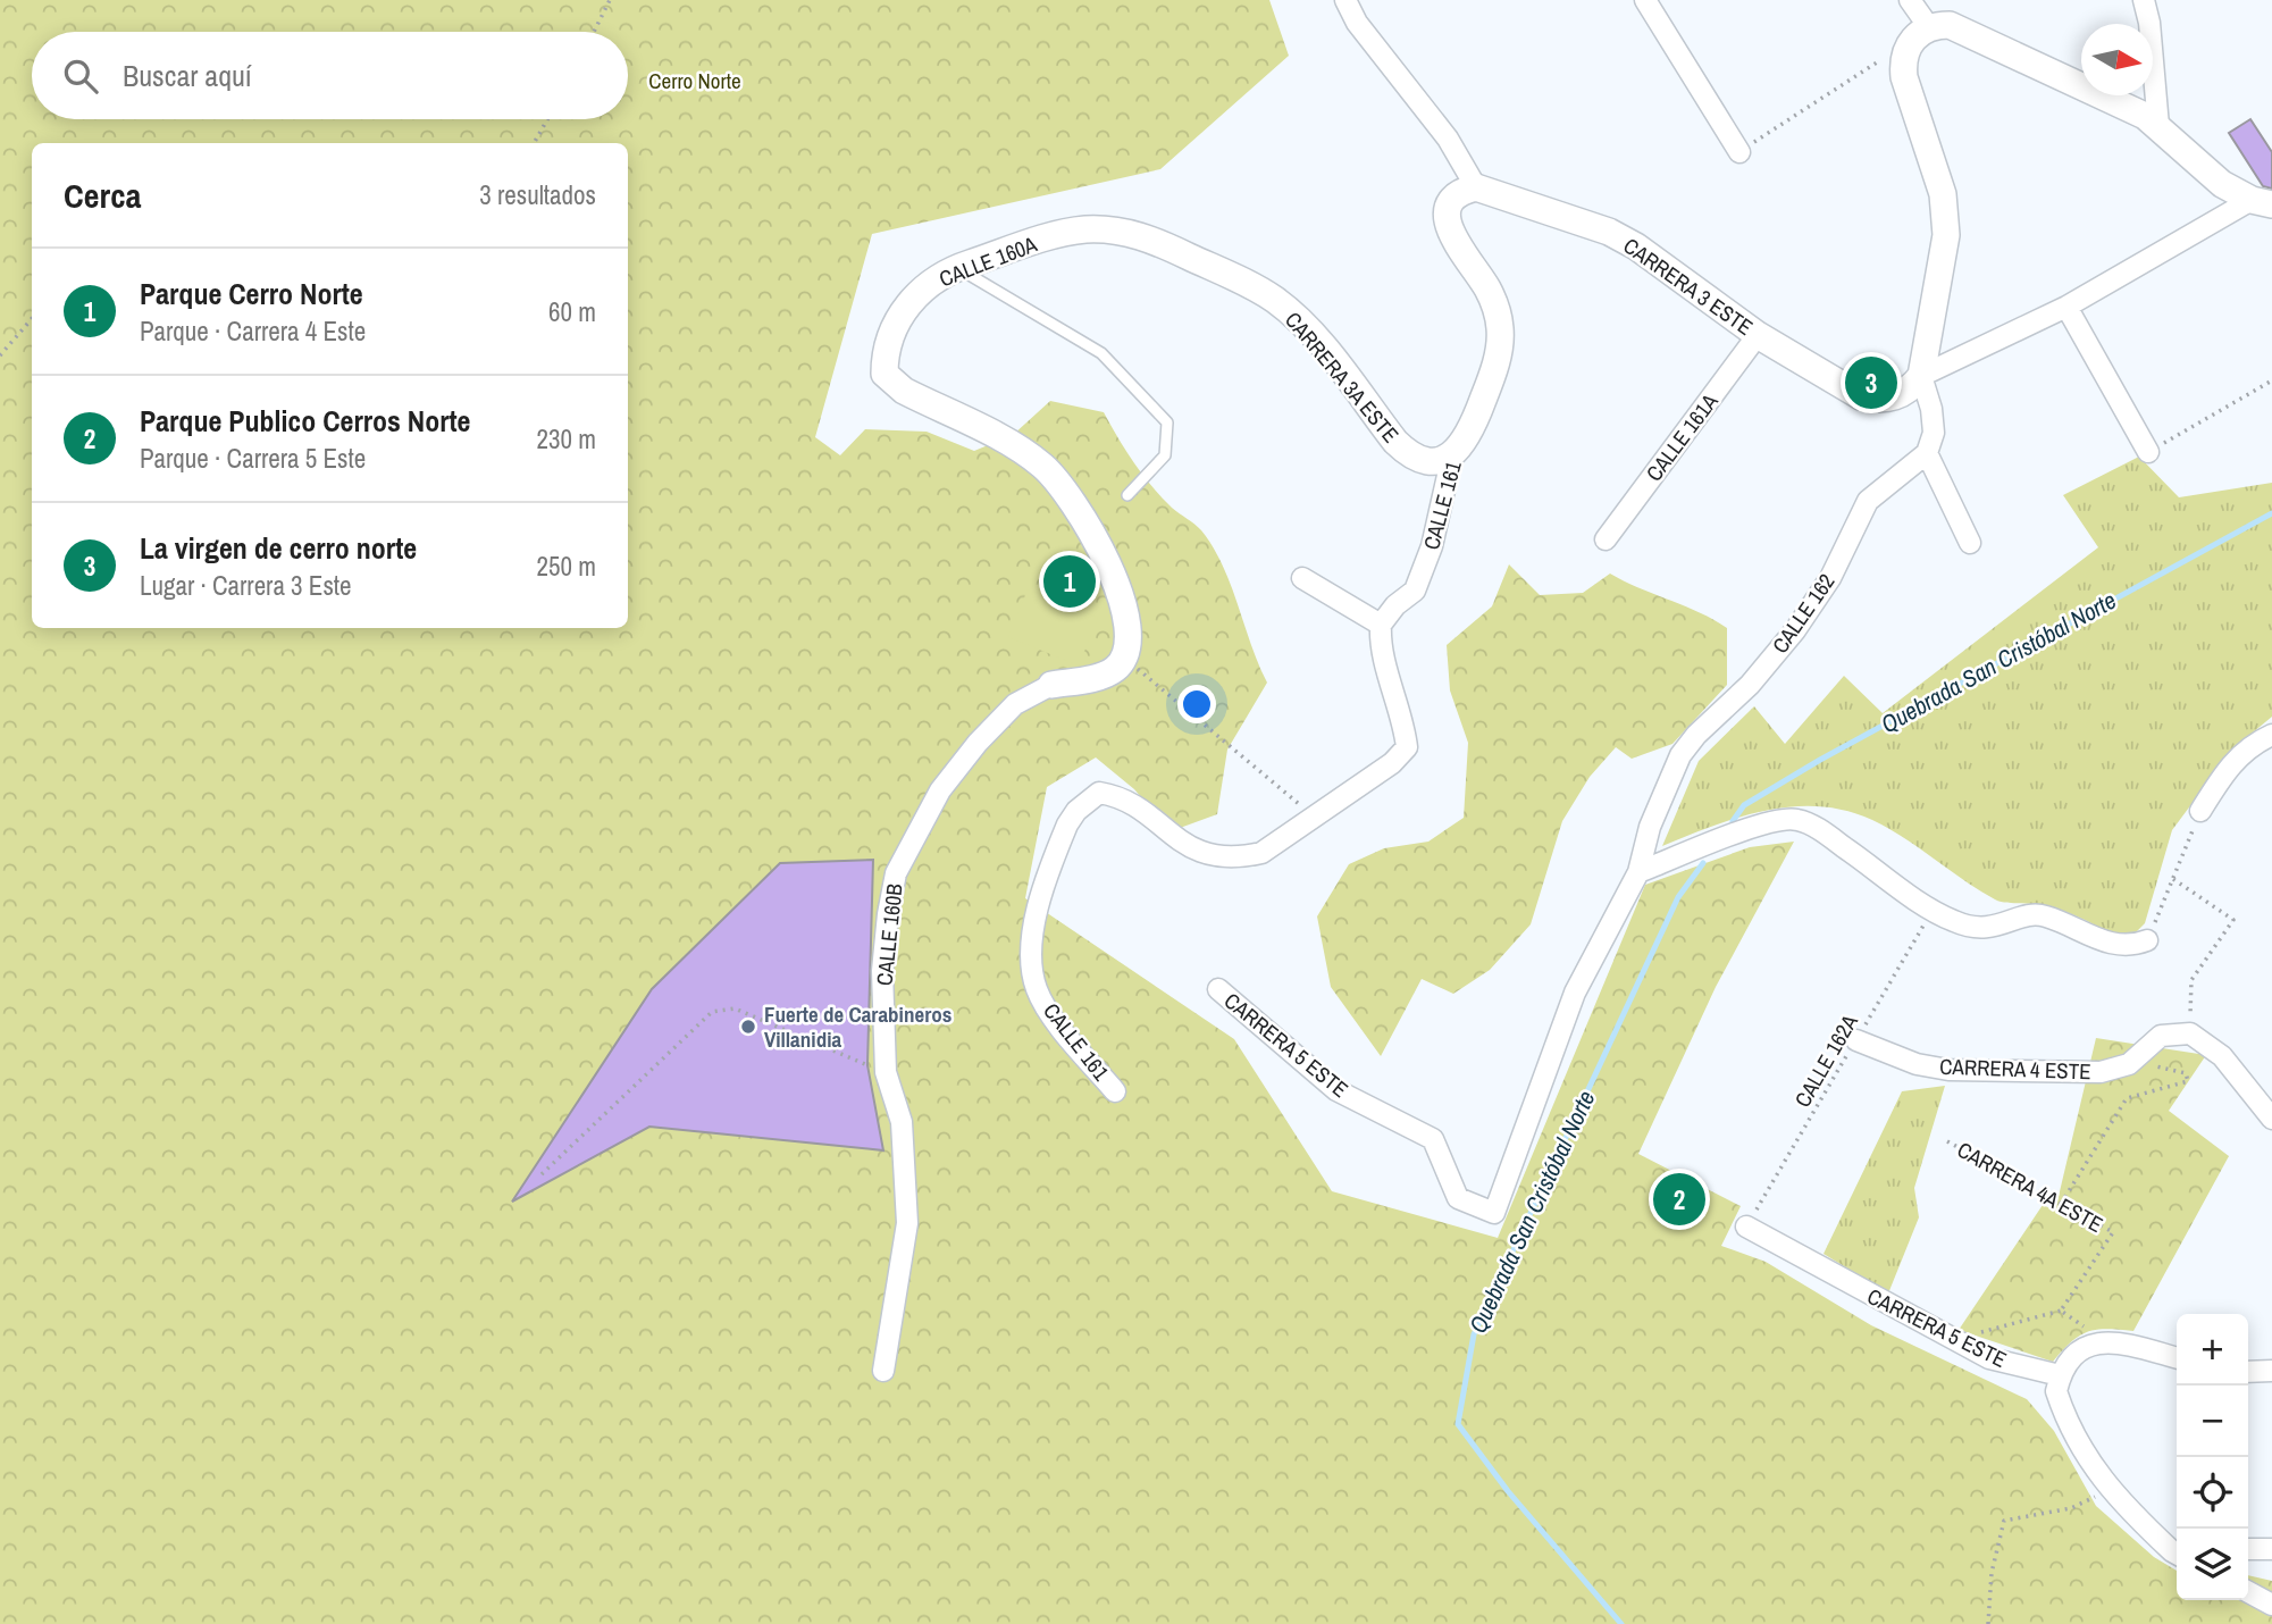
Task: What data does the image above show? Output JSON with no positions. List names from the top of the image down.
{
  "streets": {
    "street": [
      "CALLE 160A",
      "CARRERA 3 ESTE",
      "CARRERA 3A ESTE",
      "CALLE 161A",
      "CALLE 161",
      "CALLE 162",
      "CALLE 160B",
      "CARRERA 5 ESTE",
      "CARRERA 4 ESTE"
    ],
    "path": ["CALLE 162A", "CARRERA 4A ESTE"]
  },
  "crossings": [
    ["CALLE 160A", "CARRERA 3A ESTE"],
    ["CALLE 160A", "CALLE 160B"],
    ["CARRERA 3 ESTE", "CALLE 161A"],
    ["CARRERA 3 ESTE", "CALLE 161"],
    ["CARRERA 3A ESTE", "CALLE 161"],
    ["CALLE 162", "CARRERA 5 ESTE"],
    ["CARRERA 5 ESTE", "CALLE 162A"],
    ["CALLE 162A", "CARRERA 4 ESTE"]
  ],
  "water": ["Quebrada San Cristóbal Norte"],
  "parks": ["Cerro Norte"],
  "places": ["Fuerte de Carabineros Villanidia"],
  "north": "right",
  "page": {
    "search": "Buscar aquí",
    "heading": ["Cerca", "3 resultados"],
    "list": [
      {
        "mark": "1",
        "name": "Parque Cerro Norte",
        "note": "Parque · Carrera 4 Este",
        "value": "60 m"
      },
      {
        "mark": "2",
        "name": "Parque Publico Cerros Norte",
        "note": "Parque · Carrera 5 Este",
        "value": "230 m"
      },
      {
        "mark": "3",
        "name": "La virgen de cerro norte",
        "note": "Lugar · Carrera 3 Este",
        "value": "250 m"
      }
    ],
    "pins": ["3", "1", "2"],
    "map_buttons": ["+", "−"]
  }
}
